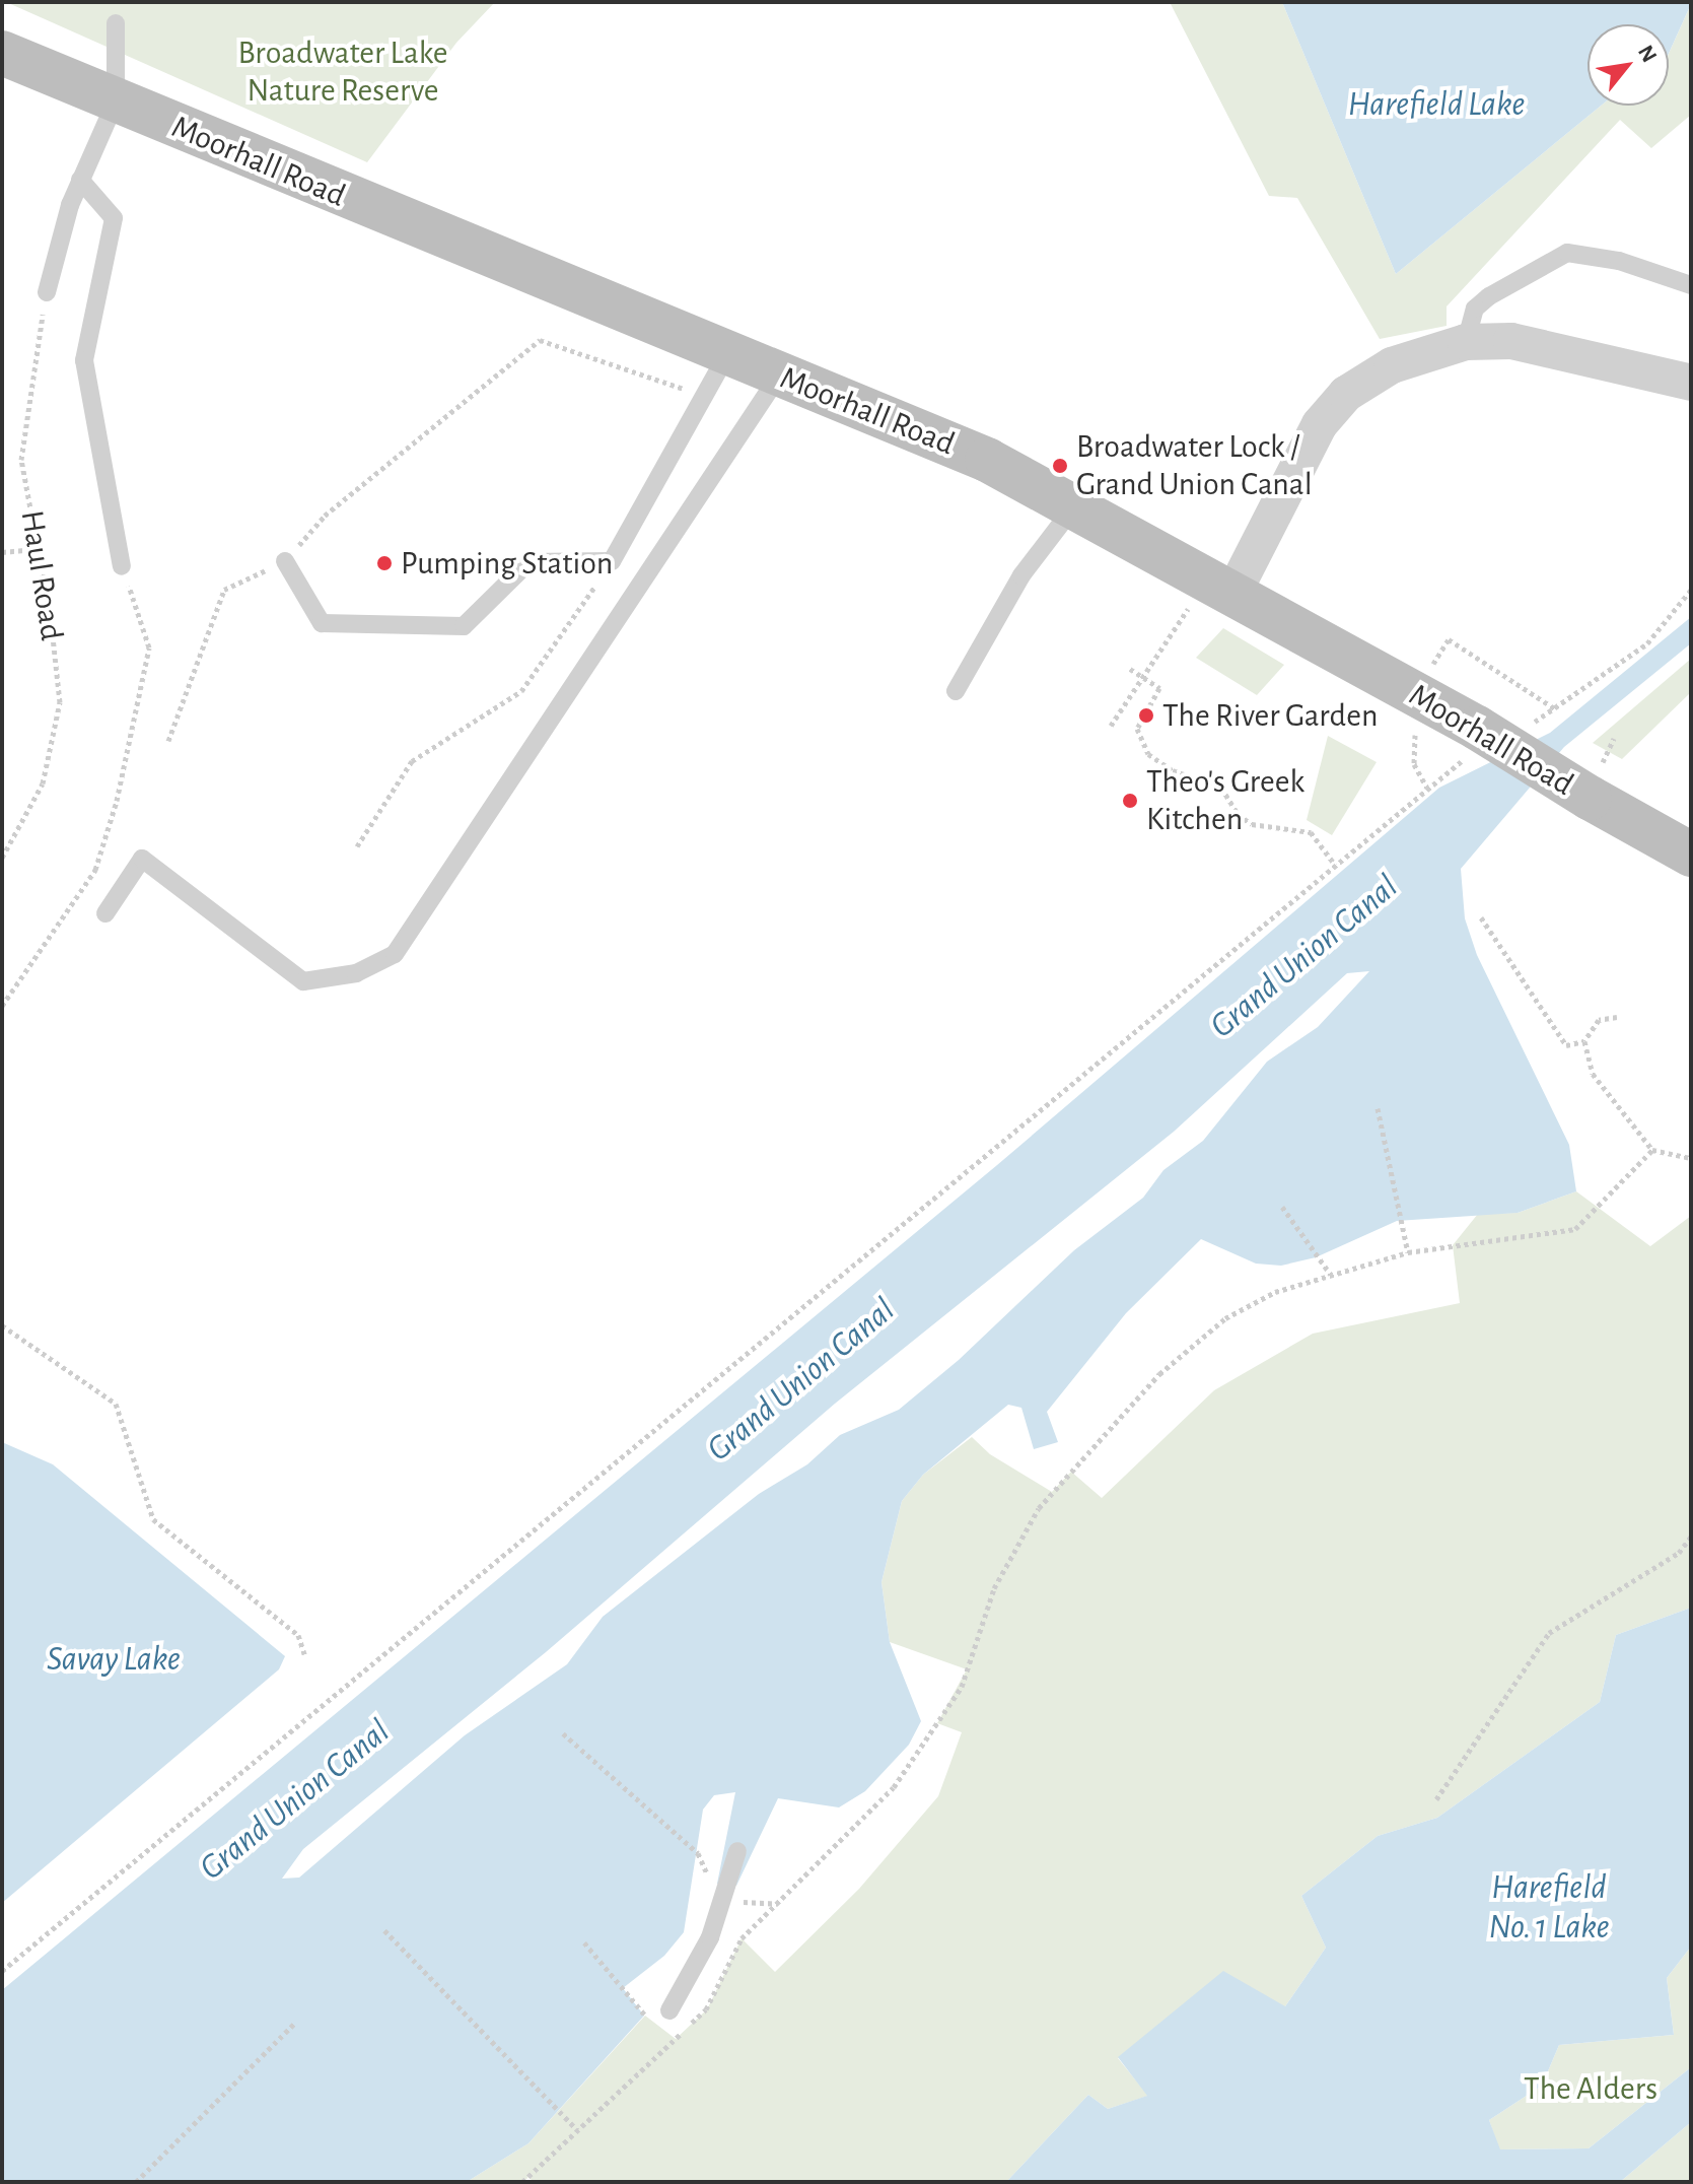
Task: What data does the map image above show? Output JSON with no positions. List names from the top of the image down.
{
  "streets": {
    "street": ["Moorhall Road"],
    "path": ["Haul Road"]
  },
  "water": [
    "Harefield Lake",
    "Grand Union Canal",
    "Savay Lake",
    "Harefield No. 1 Lake"
  ],
  "parks": ["Broadwater Lake Nature Reserve", "The Alders"],
  "places": [
    "Broadwater Lock / Grand Union Canal",
    "Pumping Station",
    "The River Garden",
    "Theo's Greek Kitchen"
  ],
  "north": "top right"
}
